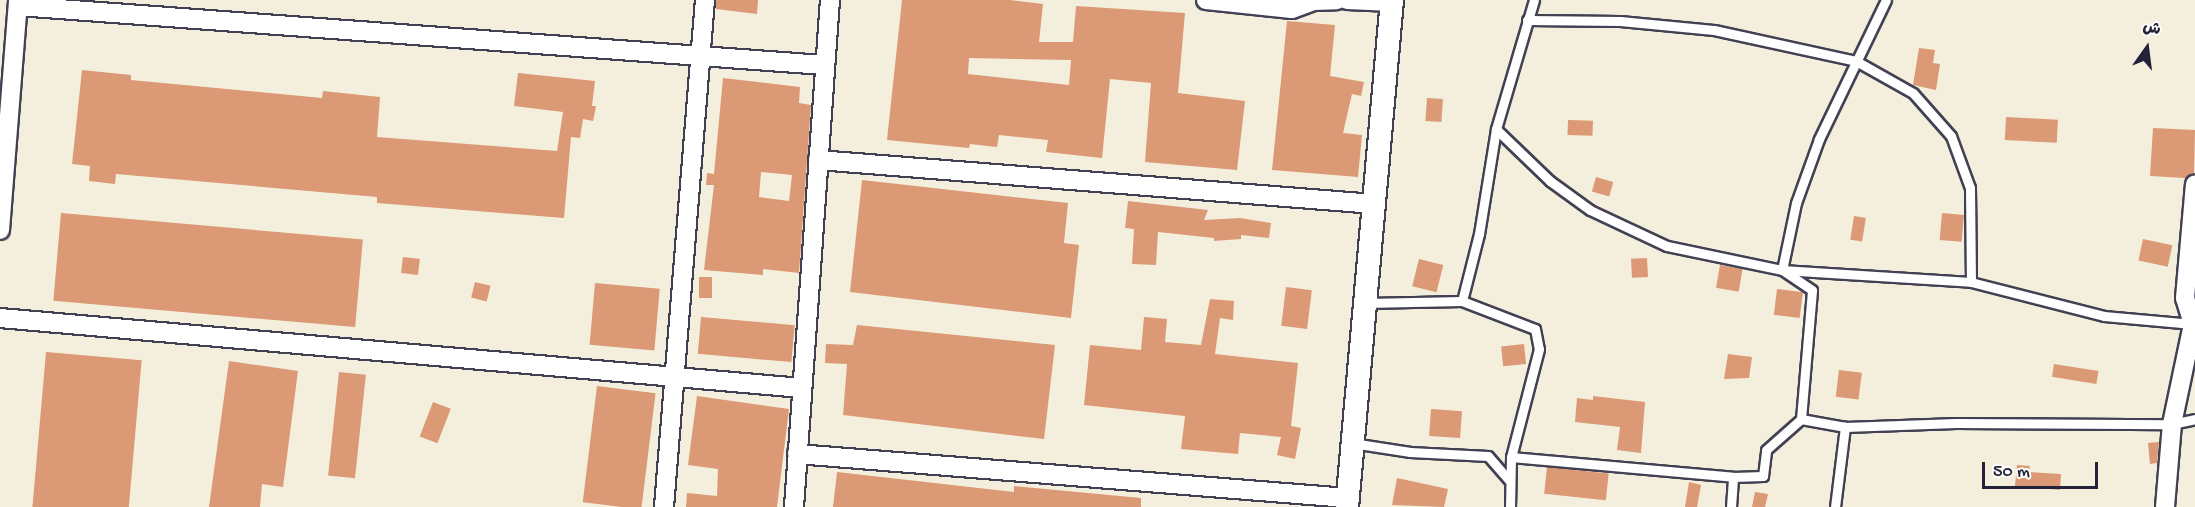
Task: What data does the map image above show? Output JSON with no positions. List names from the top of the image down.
{
  "scale_bar": "50 m",
  "north": "top"
}
